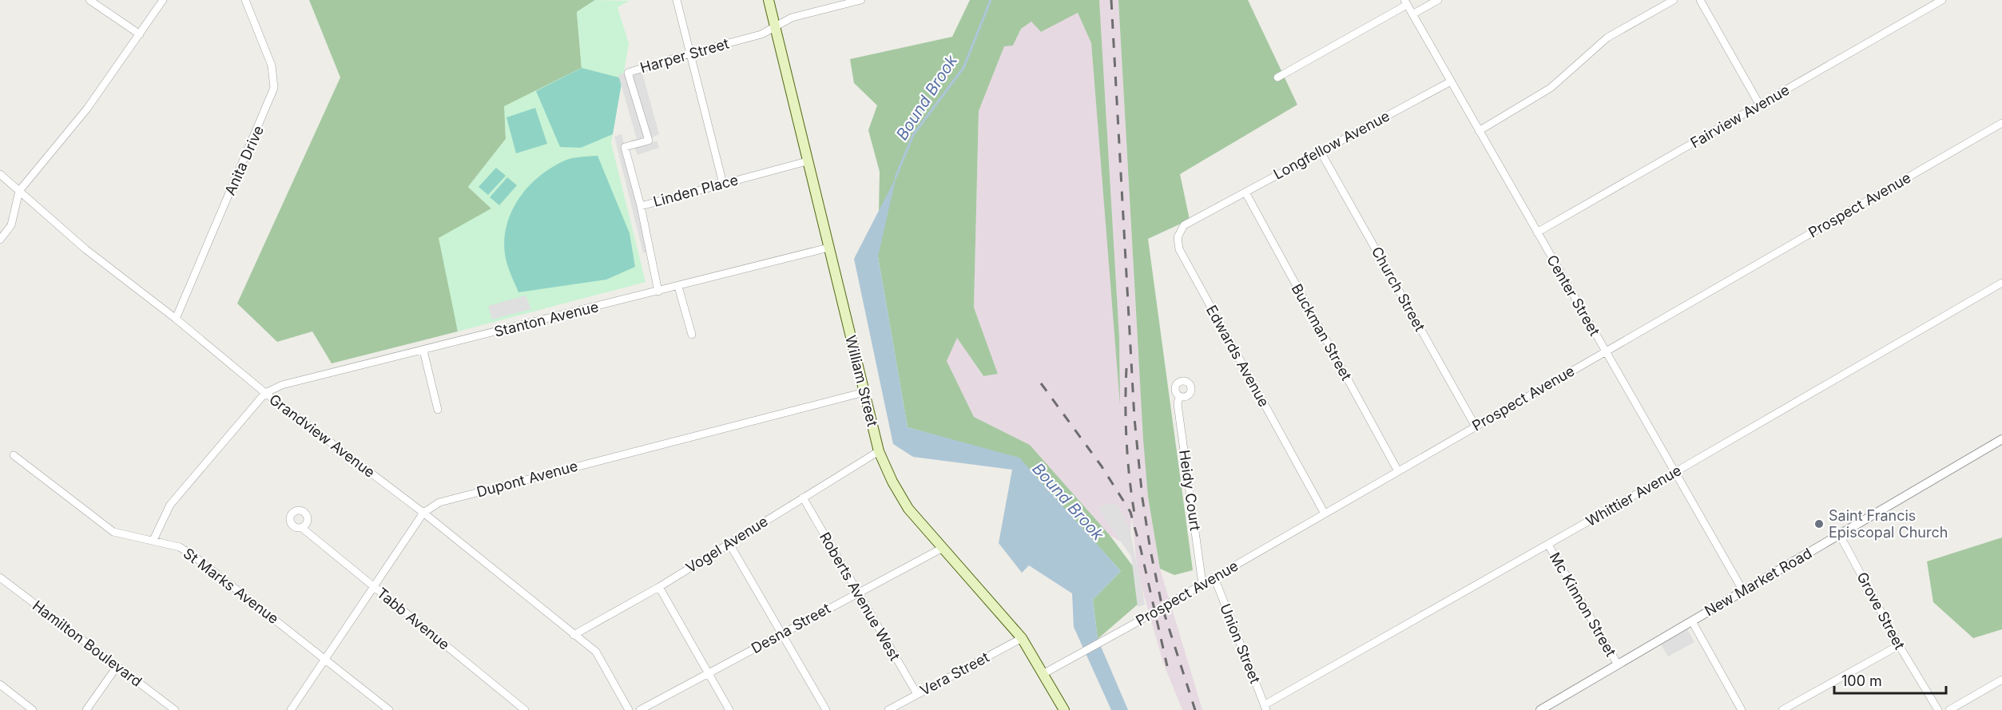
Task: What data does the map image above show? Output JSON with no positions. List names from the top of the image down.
{
  "streets": {
    "main road": ["William Street"],
    "street": [
      "Harper Street",
      "Fairview Avenue",
      "Longfellow Avenue",
      "Anita Drive",
      "Linden Place",
      "Prospect Avenue",
      "Church Street",
      "Center Street",
      "Stanton Avenue",
      "Buckman Street",
      "Edwards Avenue",
      "Grandview Avenue",
      "Dupont Avenue",
      "Heidy Court",
      "Whittier Avenue",
      "Vogel Avenue",
      "New Market Road",
      "St Marks Avenue",
      "Roberts Avenue West",
      "Mc Kinnon Street",
      "Grove Street",
      "Tabb Avenue",
      "Desna Street",
      "Hamilton Boulevard",
      "Union Street",
      "Vera Street"
    ]
  },
  "crossings": [
    ["Harper Street", "Linden Place"],
    ["Harper Street", "William Street"],
    ["Fairview Avenue", "Center Street"],
    ["Longfellow Avenue", "Church Street"],
    ["Longfellow Avenue", "Center Street"],
    ["Longfellow Avenue", "Buckman Street"],
    ["Longfellow Avenue", "Edwards Avenue"],
    ["Anita Drive", "Grandview Avenue"],
    ["Linden Place", "Stanton Avenue"],
    ["Linden Place", "William Street"],
    ["Prospect Avenue", "Church Street"],
    ["Prospect Avenue", "Center Street"],
    ["Prospect Avenue", "Buckman Street"],
    ["Prospect Avenue", "Edwards Avenue"],
    ["Prospect Avenue", "William Street"],
    ["Prospect Avenue", "Heidy Court"],
    ["Prospect Avenue", "Union Street"],
    ["Center Street", "Whittier Avenue"],
    ["Center Street", "New Market Road"],
    ["Stanton Avenue", "William Street"],
    ["Stanton Avenue", "Grandview Avenue"],
    ["William Street", "Dupont Avenue"],
    ["William Street", "Vogel Avenue"],
    ["William Street", "Desna Street"],
    ["William Street", "Vera Street"],
    ["Grandview Avenue", "Dupont Avenue"],
    ["Grandview Avenue", "Vogel Avenue"],
    ["Dupont Avenue", "St Marks Avenue"],
    ["Dupont Avenue", "Tabb Avenue"],
    ["Whittier Avenue", "Mc Kinnon Street"],
    ["Whittier Avenue", "Union Street"],
    ["Vogel Avenue", "Roberts Avenue West"],
    ["New Market Road", "Mc Kinnon Street"],
    ["New Market Road", "Grove Street"],
    ["Roberts Avenue West", "Desna Street"],
    ["Roberts Avenue West", "Vera Street"]
  ],
  "water": ["Bound Brook"],
  "places": ["Saint Francis Episcopal Church"],
  "scale_bar": "100 m"
}
